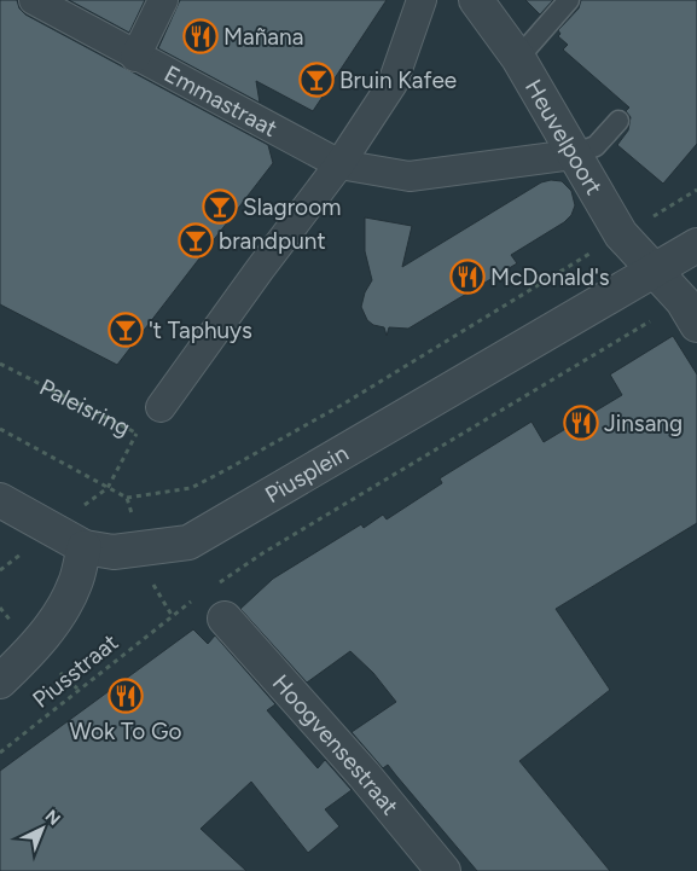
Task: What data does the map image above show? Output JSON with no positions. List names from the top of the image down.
{
  "streets": {
    "street": [
      "Emmastraat",
      "Heuvelpoort",
      "Piusplein",
      "Hoogvensestraat"
    ],
    "path": ["Paleisring", "Piusstraat"]
  },
  "crossings": [
    ["Heuvelpoort", "Piusplein"]
  ],
  "places": {
    "restaurant": [
      "Mañana",
      "McDonald's",
      "Jinsang",
      "Wok To Go"
    ],
    "bar": [
      "Bruin Kafee",
      "Slagroom",
      "brandpunt",
      "'t Taphuys"
    ]
  },
  "north": "top right"
}
